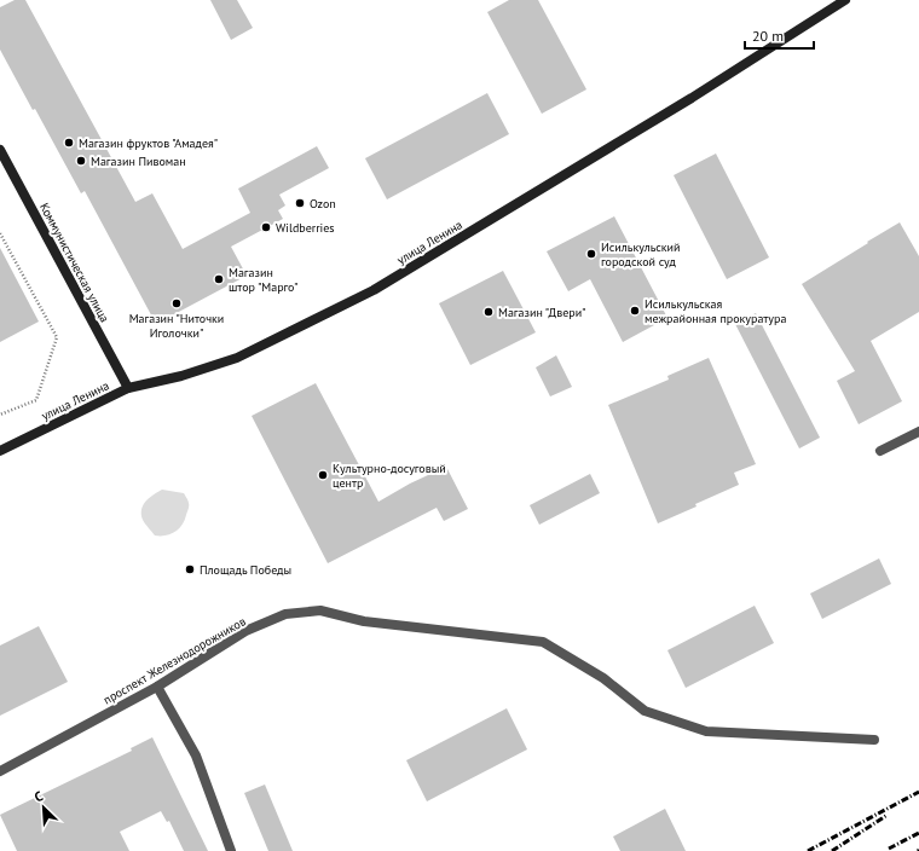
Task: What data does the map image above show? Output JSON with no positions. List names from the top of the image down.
{
  "streets": {
    "street": ["улица Ленина", "Коммунистическая улица", "проспект Железнодорожников"]
  },
  "crossings": [
    ["улица Ленина", "Коммунистическая улица"]
  ],
  "places": [
    "Магазин фруктов \"Амадея\"",
    "Магазин Пивоман",
    "Ozon",
    "Wildberries",
    "Исилькульский городской суд",
    "Магазин штор \"Марго\"",
    "Магазин \"Ниточки Иголочки\"",
    "Исилькульская межрайонная прокуратура",
    "Магазин \"Двери\"",
    "Культурно-досуговый центр",
    "Площадь Победы"
  ],
  "scale_bar": "20 m",
  "north": "top left"
}
